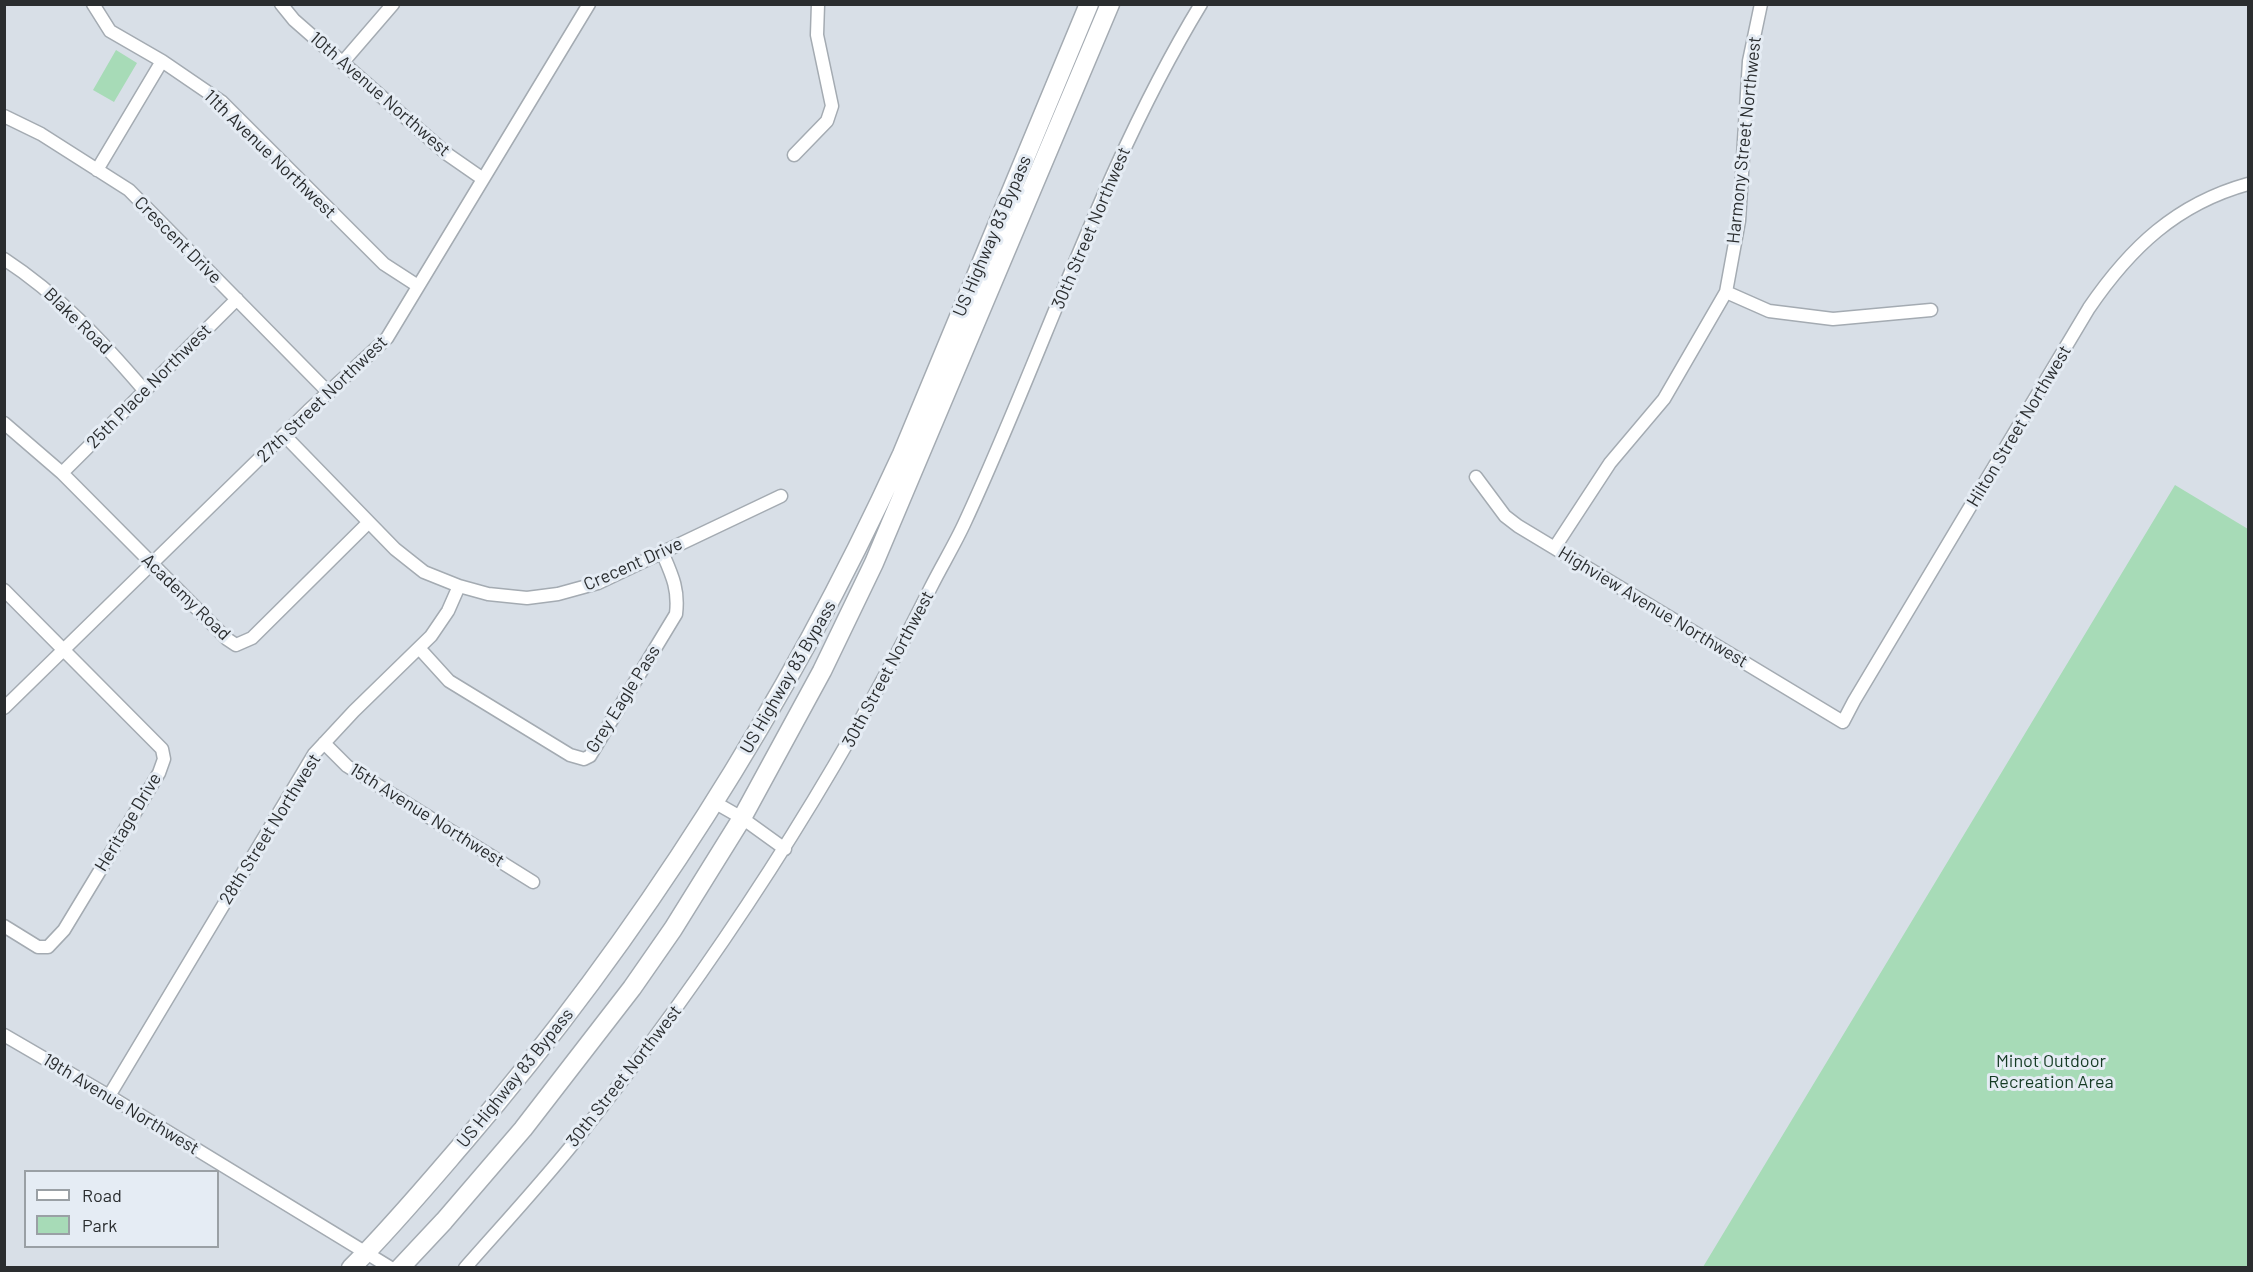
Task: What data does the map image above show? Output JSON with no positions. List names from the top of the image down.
{
  "streets": {
    "highway": ["US Highway 83 Bypass"],
    "street": [
      "10th Avenue Northwest",
      "Harmony Street Northwest",
      "11th Avenue Northwest",
      "30th Street Northwest",
      "Crescent Drive",
      "Blake Road",
      "25th Place Northwest",
      "27th Street Northwest",
      "Hilton Street Northwest",
      "Crecent Drive",
      "Academy Road",
      "Highview Avenue Northwest",
      "Grey Eagle Pass",
      "15th Avenue Northwest",
      "Heritage Drive",
      "28th Street Northwest",
      "19th Avenue Northwest"
    ]
  },
  "crossings": [
    ["10th Avenue Northwest", "27th Street Northwest"],
    ["Harmony Street Northwest", "Highview Avenue Northwest"],
    ["11th Avenue Northwest", "27th Street Northwest"],
    ["US Highway 83 Bypass", "19th Avenue Northwest"],
    ["Crescent Drive", "25th Place Northwest"],
    ["Crescent Drive", "27th Street Northwest"],
    ["Blake Road", "25th Place Northwest"],
    ["25th Place Northwest", "Academy Road"],
    ["27th Street Northwest", "Crecent Drive"],
    ["27th Street Northwest", "Academy Road"],
    ["27th Street Northwest", "Heritage Drive"],
    ["Hilton Street Northwest", "Highview Avenue Northwest"],
    ["Crecent Drive", "Academy Road"],
    ["Crecent Drive", "Grey Eagle Pass"],
    ["Crecent Drive", "28th Street Northwest"],
    ["Grey Eagle Pass", "28th Street Northwest"],
    ["15th Avenue Northwest", "28th Street Northwest"],
    ["28th Street Northwest", "19th Avenue Northwest"]
  ],
  "parks": ["Minot Outdoor Recreation Area"],
  "legend": ["Road", "Park"]
}
